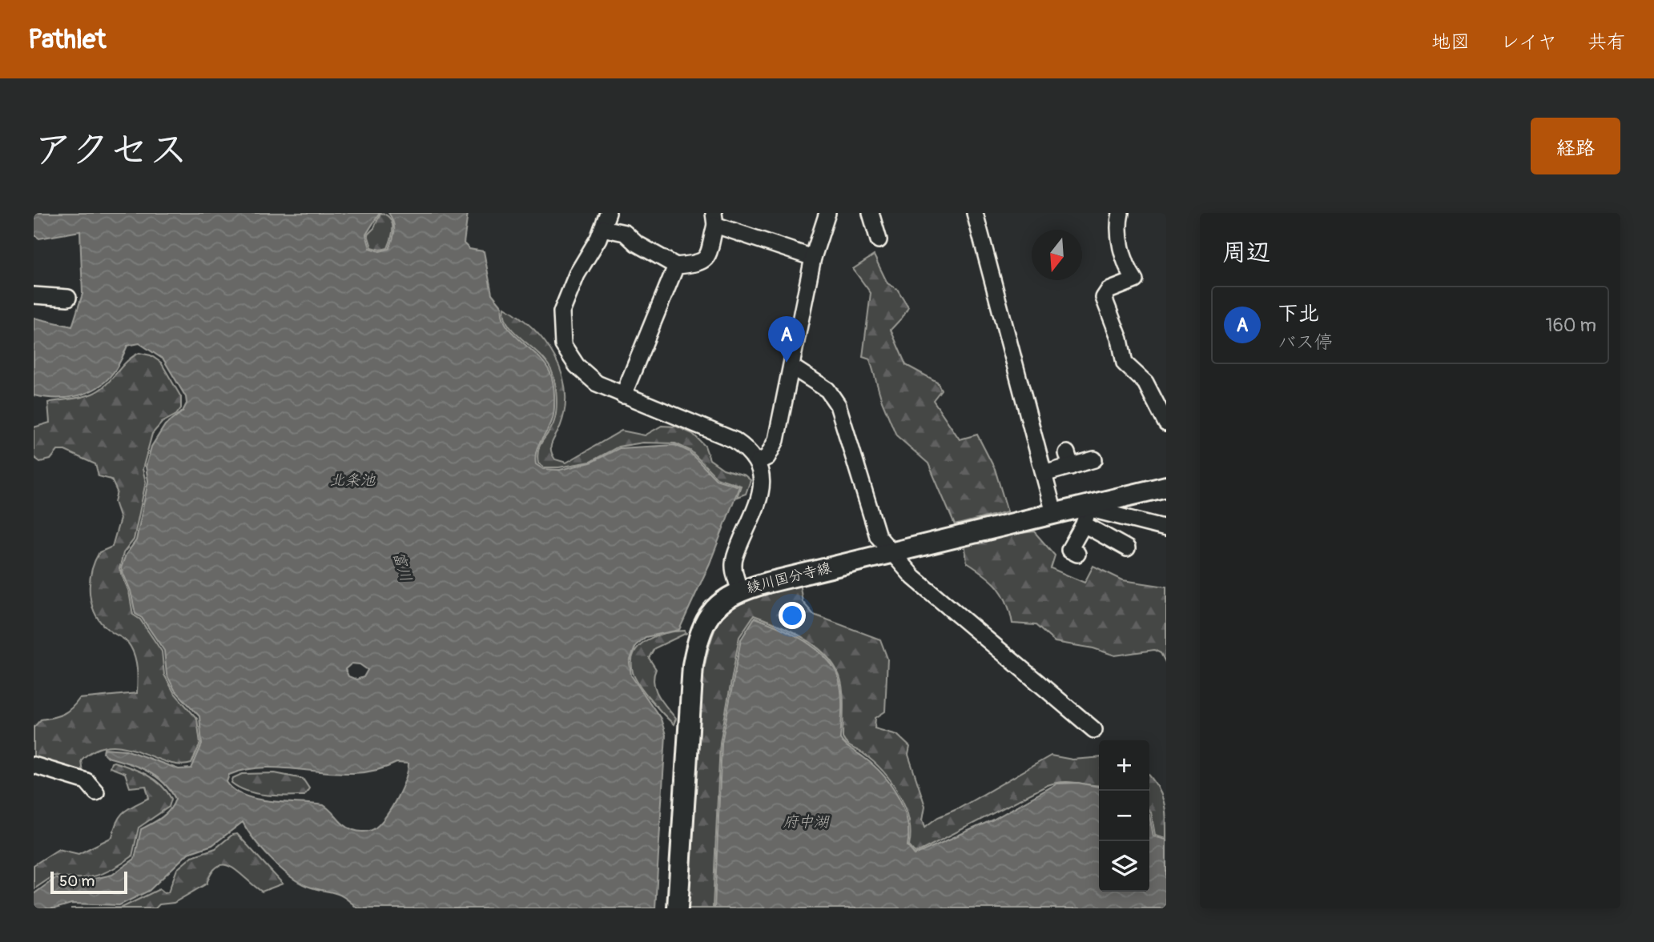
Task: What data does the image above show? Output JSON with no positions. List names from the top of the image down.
{
  "streets": {
    "main road": ["綾川国分寺線"]
  },
  "water": ["北条池", "富川", "府中湖"],
  "scale_bar": "50 m",
  "north": "bottom",
  "page": {
    "header": "Pathlet",
    "nav": ["地図", "レイヤ", "共有"],
    "title": "アクセス",
    "buttons": "経路",
    "heading": "周辺",
    "list": [
      {
        "mark": "A",
        "name": "下北",
        "note": "バス停",
        "value": "160 m"
      }
    ],
    "pins": "A",
    "map_buttons": ["+", "−"],
    "scale": "50 m"
  }
}
